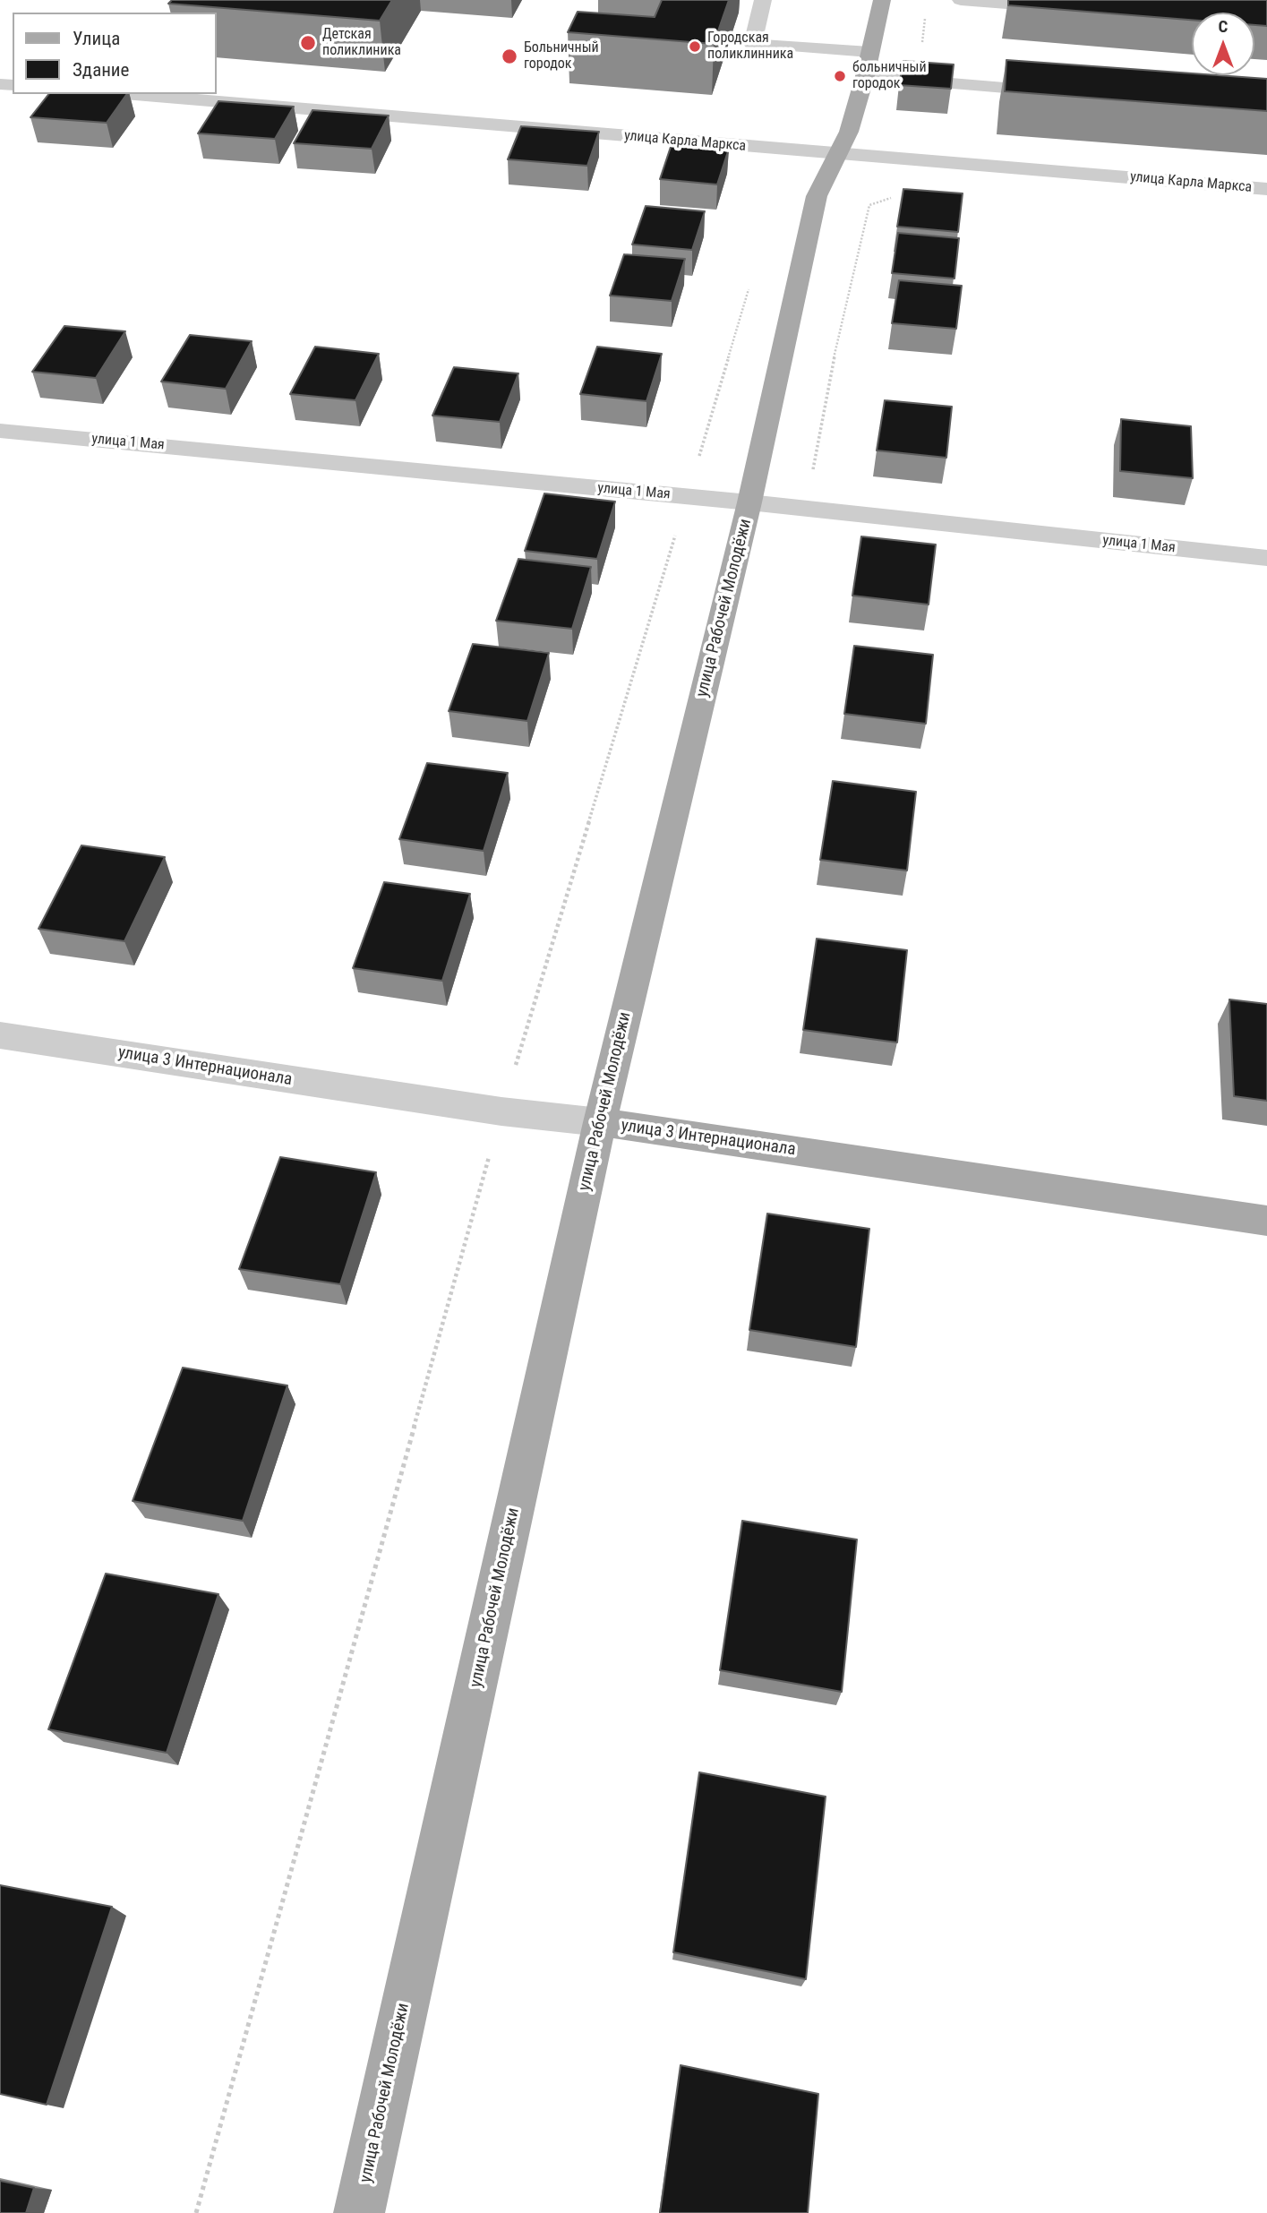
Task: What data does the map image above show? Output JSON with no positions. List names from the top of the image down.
{
  "streets": {
    "main road": ["улица Рабочей Молодёжи", "улица 3 Интернационала"],
    "street": ["улица Карла Маркса", "улица 1 Мая"]
  },
  "crossings": [
    ["улица Карла Маркса", "улица Рабочей Молодёжи"],
    ["улица 1 Мая", "улица Рабочей Молодёжи"],
    ["улица Рабочей Молодёжи", "улица 3 Интернационала"]
  ],
  "places": [
    "Детская поликлиника",
    "Городская поликлинника",
    "Больничный городок",
    "больничный городок"
  ],
  "legend": ["Улица", "Здание"],
  "north": "top"
}
